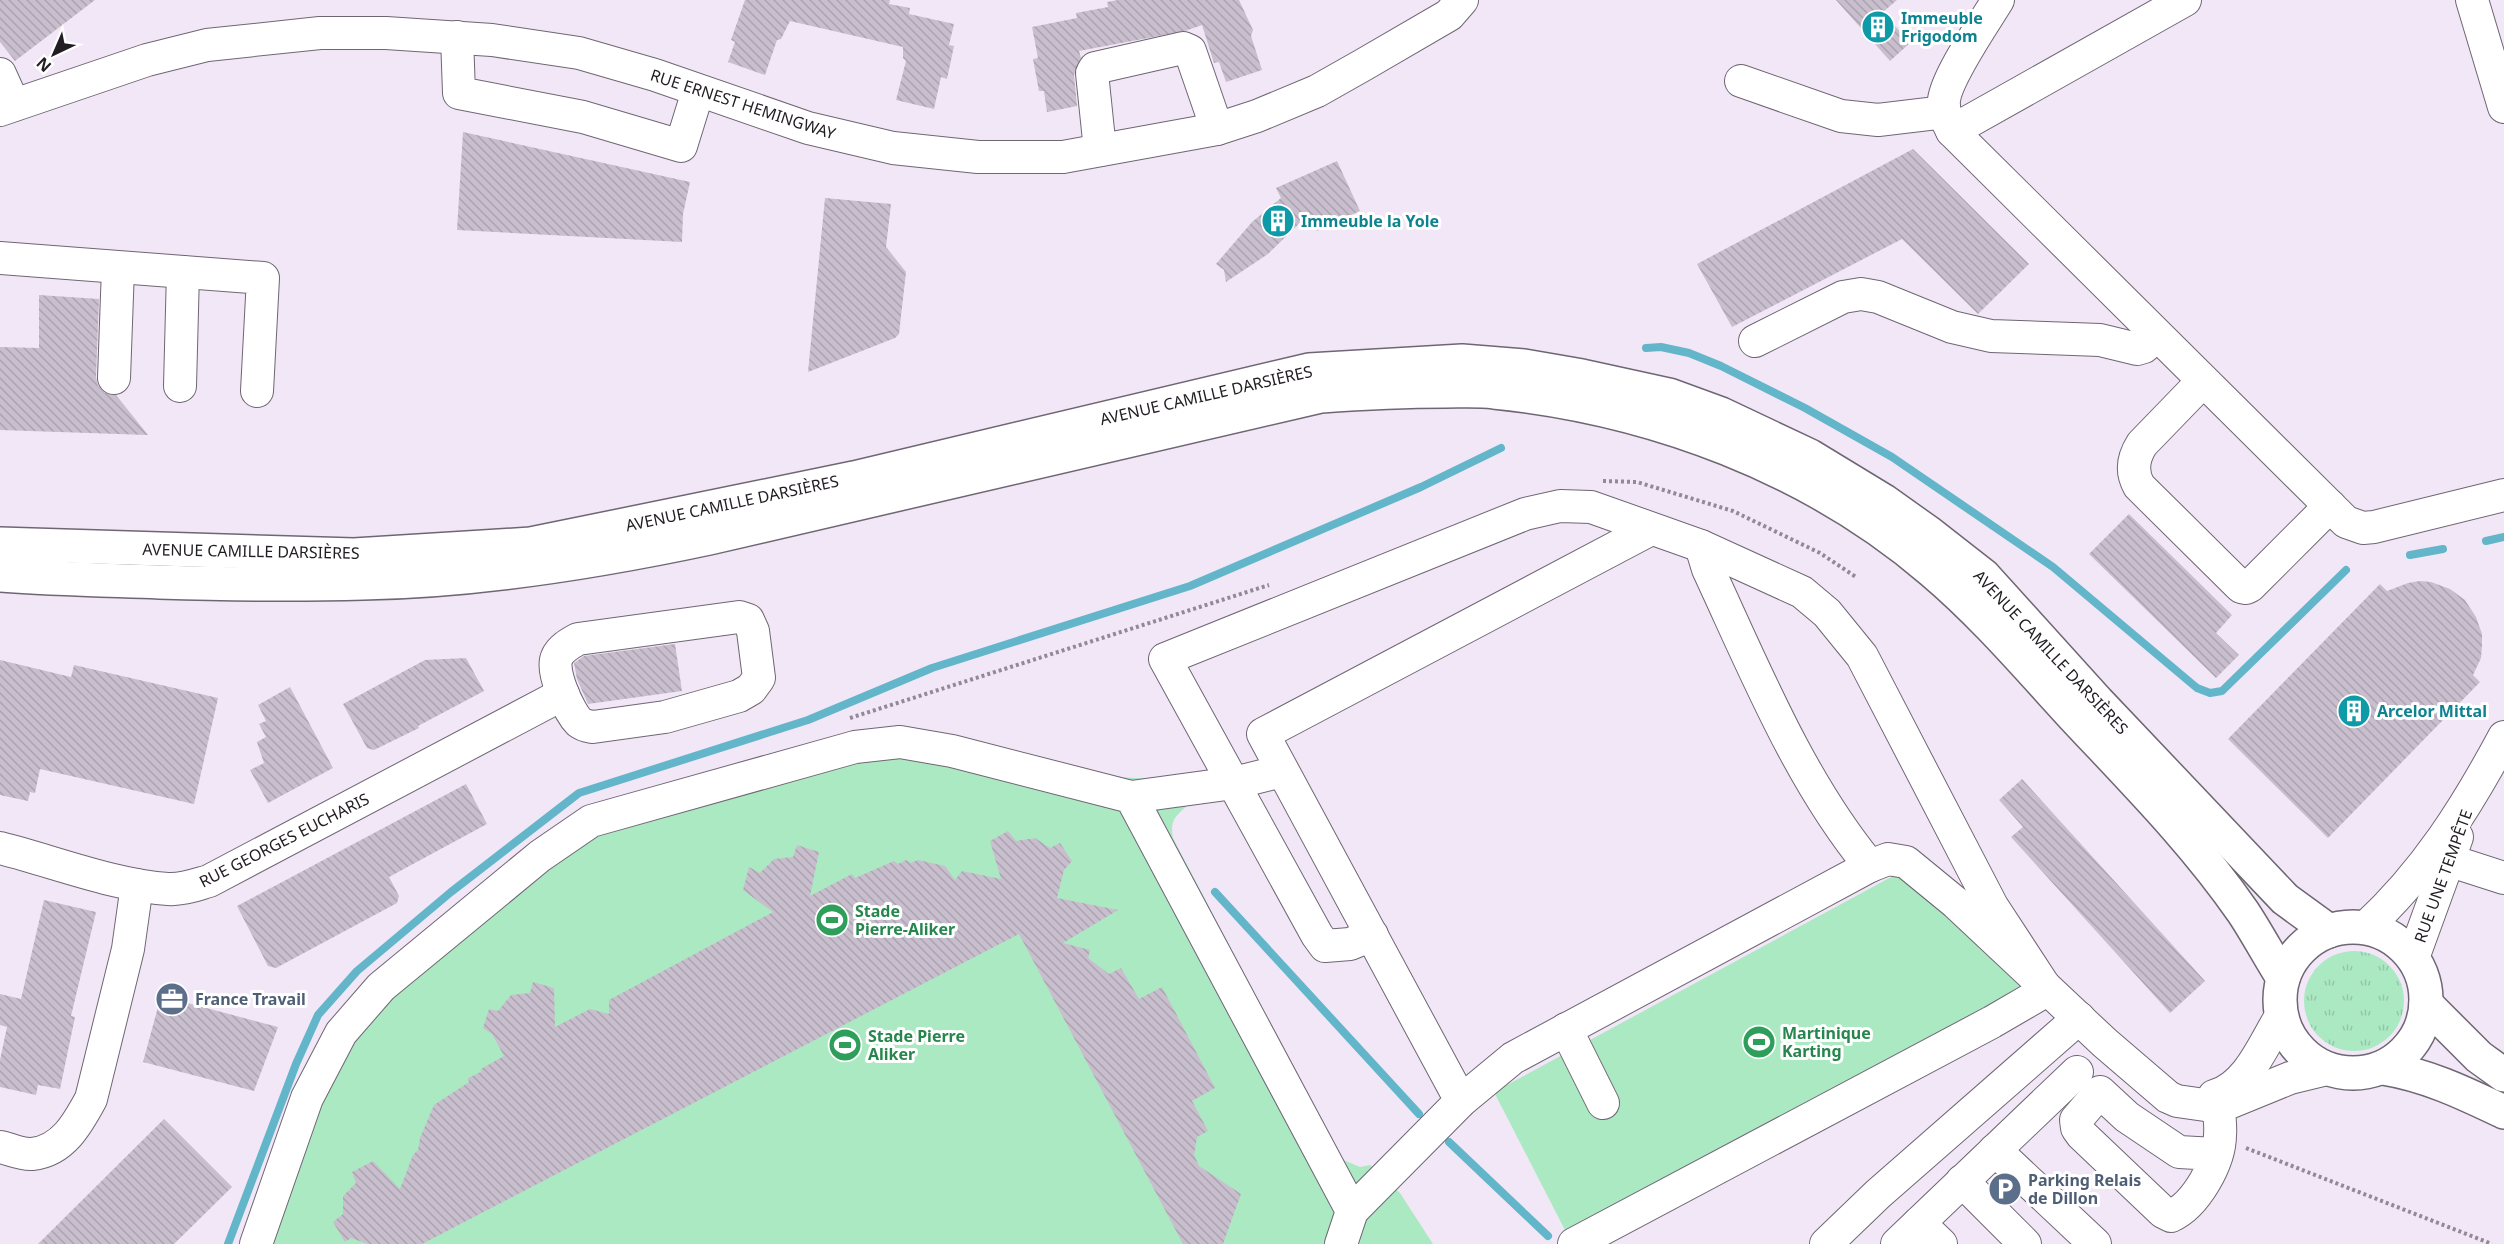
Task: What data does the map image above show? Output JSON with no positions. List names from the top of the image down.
{
  "streets": {
    "main road": ["AVENUE CAMILLE DARSIÈRES"],
    "street": ["RUE ERNEST HEMINGWAY", "RUE GEORGES EUCHARIS", "RUE UNE TEMPÊTE"]
  },
  "crossings": [
    ["AVENUE CAMILLE DARSIÈRES", "RUE UNE TEMPÊTE"]
  ],
  "places": {
    "building": ["Immeuble Frigodom", "Immeuble la Yole", "Arcelor Mittal"],
    "sports": ["Stade Pierre-Aliker", "Martinique Karting", "Stade Pierre Aliker"],
    "office": ["France Travail"],
    "parking": ["Parking Relais de Dillon"]
  },
  "north": "bottom left"
}
